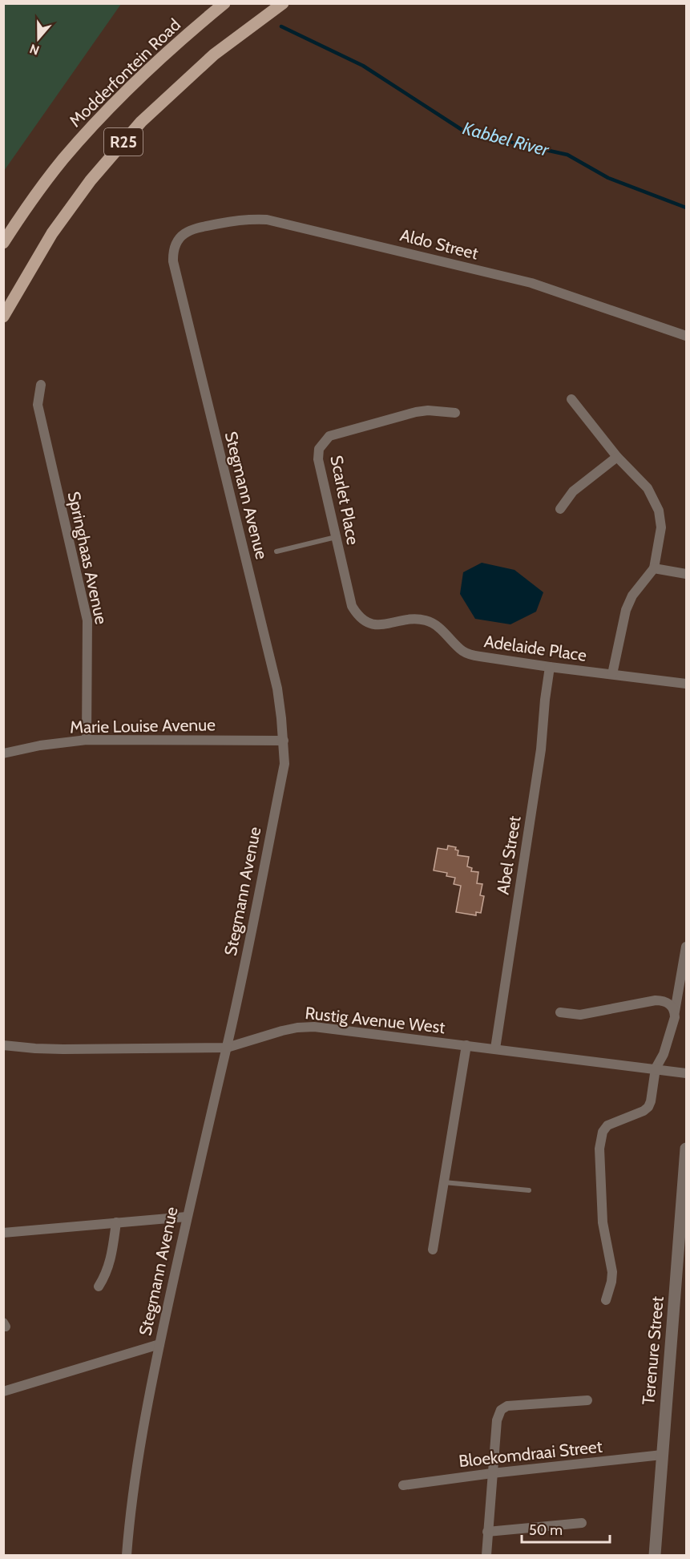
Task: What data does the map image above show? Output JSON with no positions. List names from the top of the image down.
{
  "streets": {
    "main road": ["Modderfontein Road", "R25"],
    "street": [
      "Aldo Street",
      "Stegmann Avenue",
      "Scarlet Place",
      "Springhaas Avenue",
      "Adelaide Place",
      "Marie Louise Avenue",
      "Abel Street",
      "Rustig Avenue West",
      "Terenure Street",
      "Bloekomdraai Street"
    ]
  },
  "crossings": [
    ["Aldo Street", "Stegmann Avenue"],
    ["Stegmann Avenue", "Marie Louise Avenue"],
    ["Stegmann Avenue", "Rustig Avenue West"],
    ["Scarlet Place", "Adelaide Place"],
    ["Springhaas Avenue", "Marie Louise Avenue"],
    ["Adelaide Place", "Abel Street"],
    ["Abel Street", "Rustig Avenue West"],
    ["Terenure Street", "Bloekomdraai Street"]
  ],
  "water": ["Kabbel River"],
  "scale_bar": "50 m",
  "north": "bottom"
}
